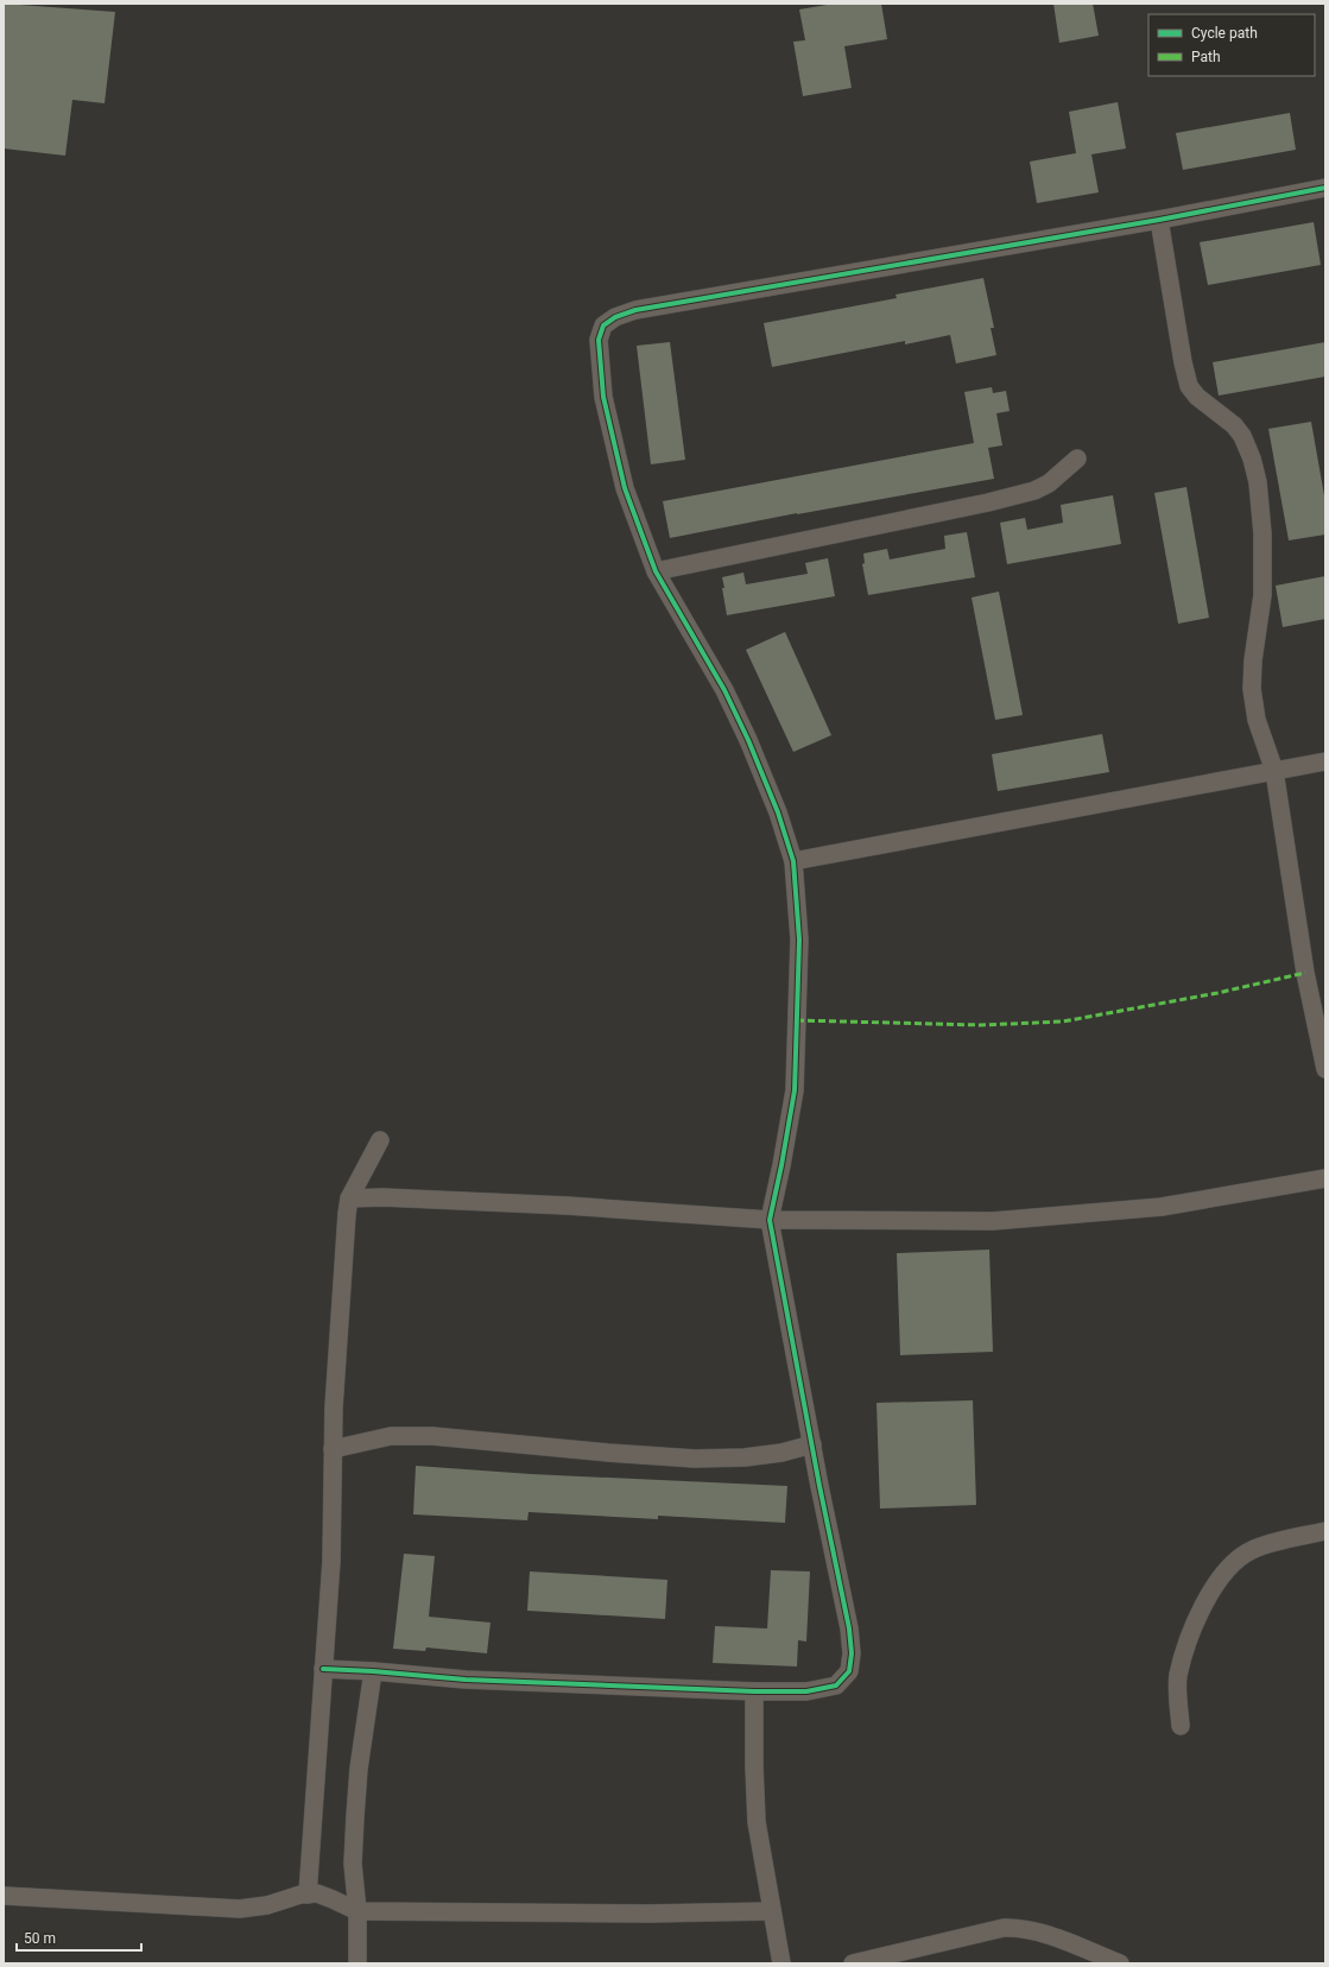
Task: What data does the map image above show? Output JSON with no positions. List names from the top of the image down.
{
  "legend": ["Cycle path", "Path"],
  "scale_bar": "50 m"
}
